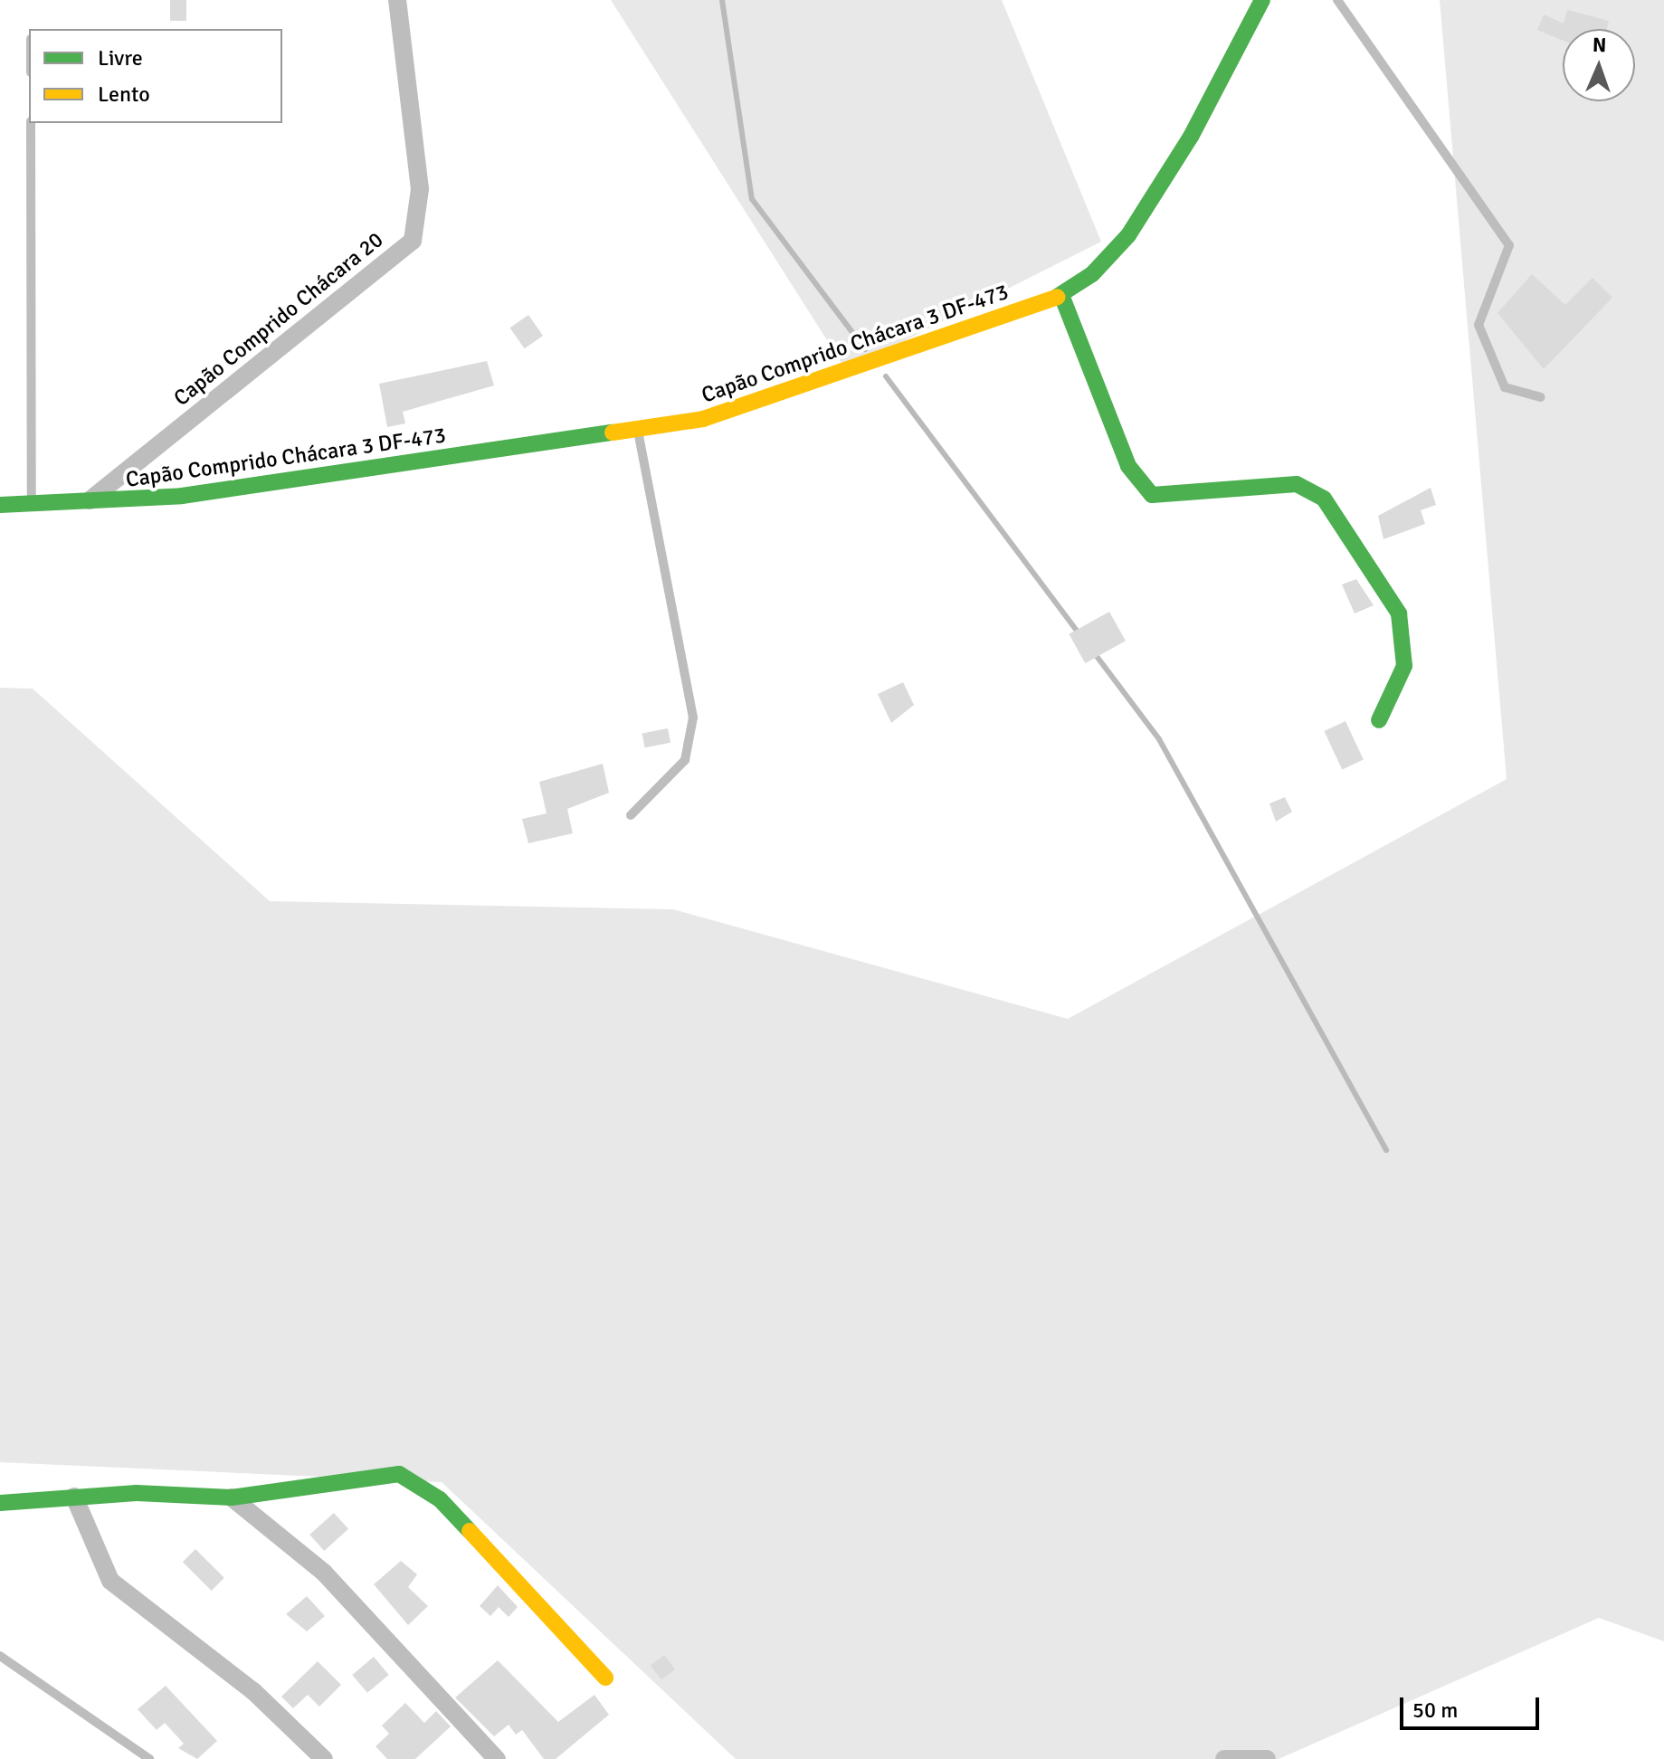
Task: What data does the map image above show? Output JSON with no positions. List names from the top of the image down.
{
  "streets": {
    "street": ["Capão Comprido Chácara 20", "Capão Comprido Chácara 3 DF-473"]
  },
  "crossings": [
    ["Capão Comprido Chácara 20", "Capão Comprido Chácara 3 DF-473"]
  ],
  "legend": ["Livre", "Lento"],
  "scale_bar": "50 m",
  "north": "top"
}
